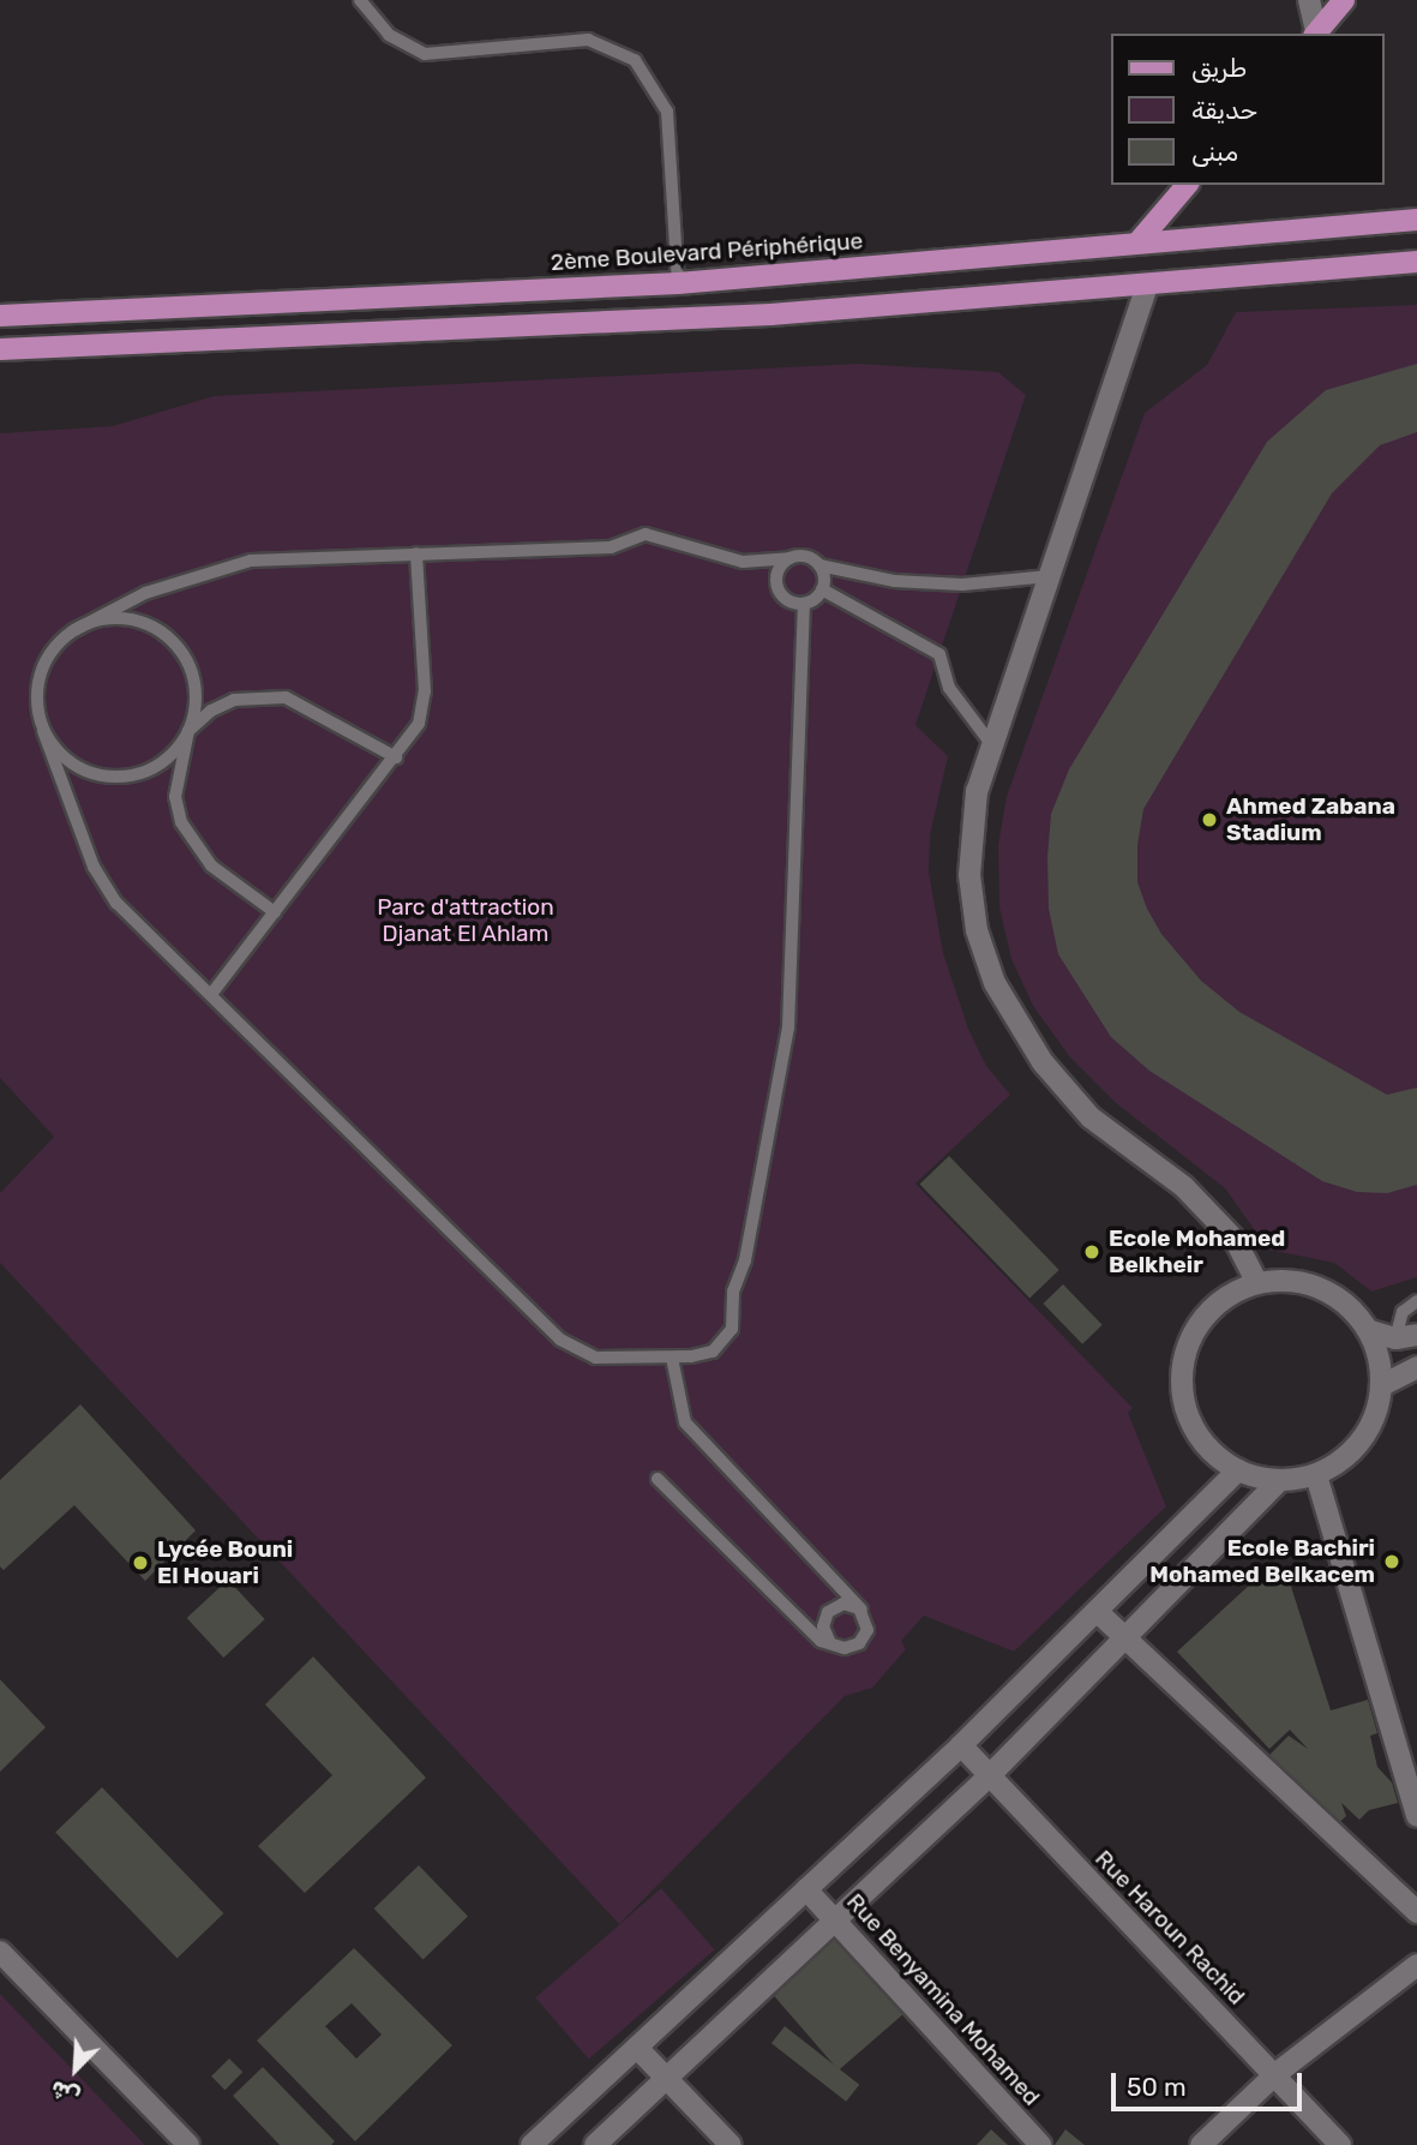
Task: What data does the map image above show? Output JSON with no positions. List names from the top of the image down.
{
  "streets": {
    "main road": ["2ème Boulevard Périphérique"],
    "street": ["Rue Haroun Rachid", "Rue Benyamina Mohamed"]
  },
  "parks": ["Parc d'attraction Djanat El Ahlam"],
  "places": [
    "Ahmed Zabana Stadium",
    "Ecole Mohamed Belkheir",
    "Ecole Bachiri Mohamed Belkacem",
    "Lycée Bouni El Houari"
  ],
  "legend": ["طريق", "حديقة", "مبنى"],
  "scale_bar": "50 m",
  "north": "bottom left"
}
